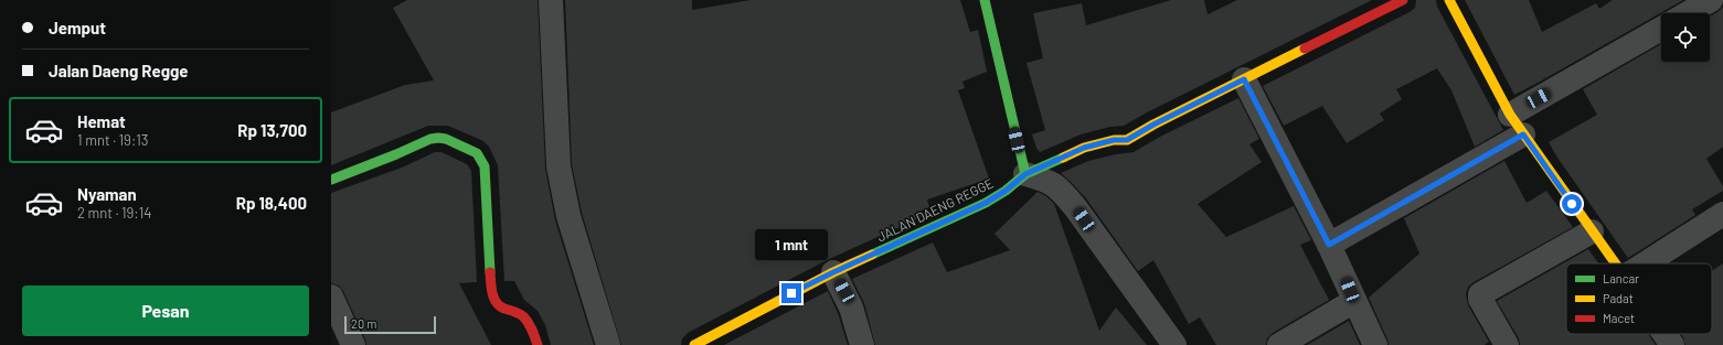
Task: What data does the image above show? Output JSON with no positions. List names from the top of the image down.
{
  "streets": {
    "street": ["JALAN DAENG REGGE"]
  },
  "legend": ["Lancar", "Padat", "Macet"],
  "scale_bar": "20 m",
  "page": {
    "banner": ["Jemput", "Jalan Daeng Regge"],
    "list": [
      {
        "name": "Hemat",
        "note": "1 mnt · 19:13",
        "value": "Rp 13,700"
      },
      {
        "name": "Nyaman",
        "note": "2 mnt · 19:14",
        "value": "Rp 18,400"
      }
    ],
    "bubble": "1 mnt",
    "buttons": "Pesan",
    "scale": "20 m"
  }
}
